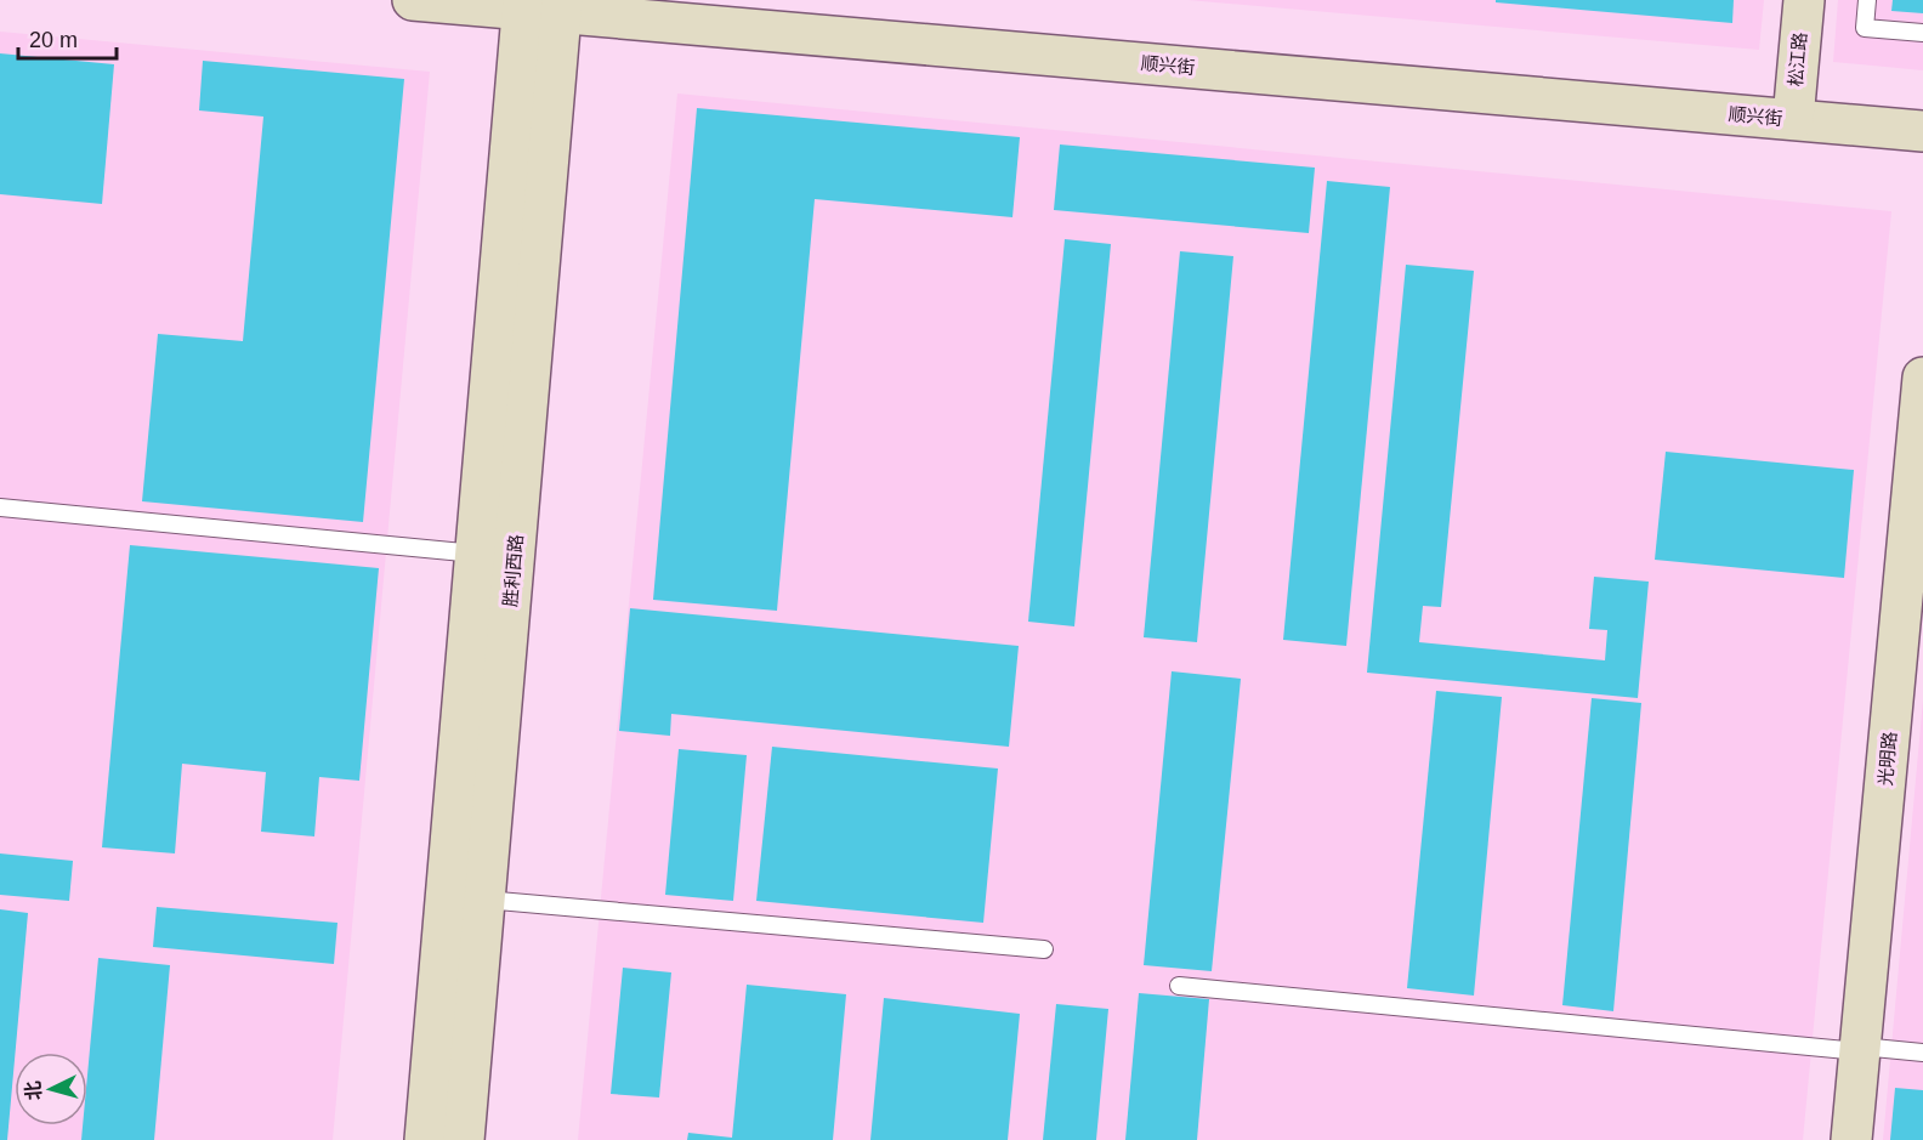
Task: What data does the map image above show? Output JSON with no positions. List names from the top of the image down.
{
  "streets": {
    "street": [
      "松江路",
      "顺兴街",
      "胜利西路",
      "光明路"
    ]
  },
  "crossings": [
    ["松江路", "顺兴街"],
    ["顺兴街", "胜利西路"]
  ],
  "scale_bar": "20 m",
  "north": "left"
}
